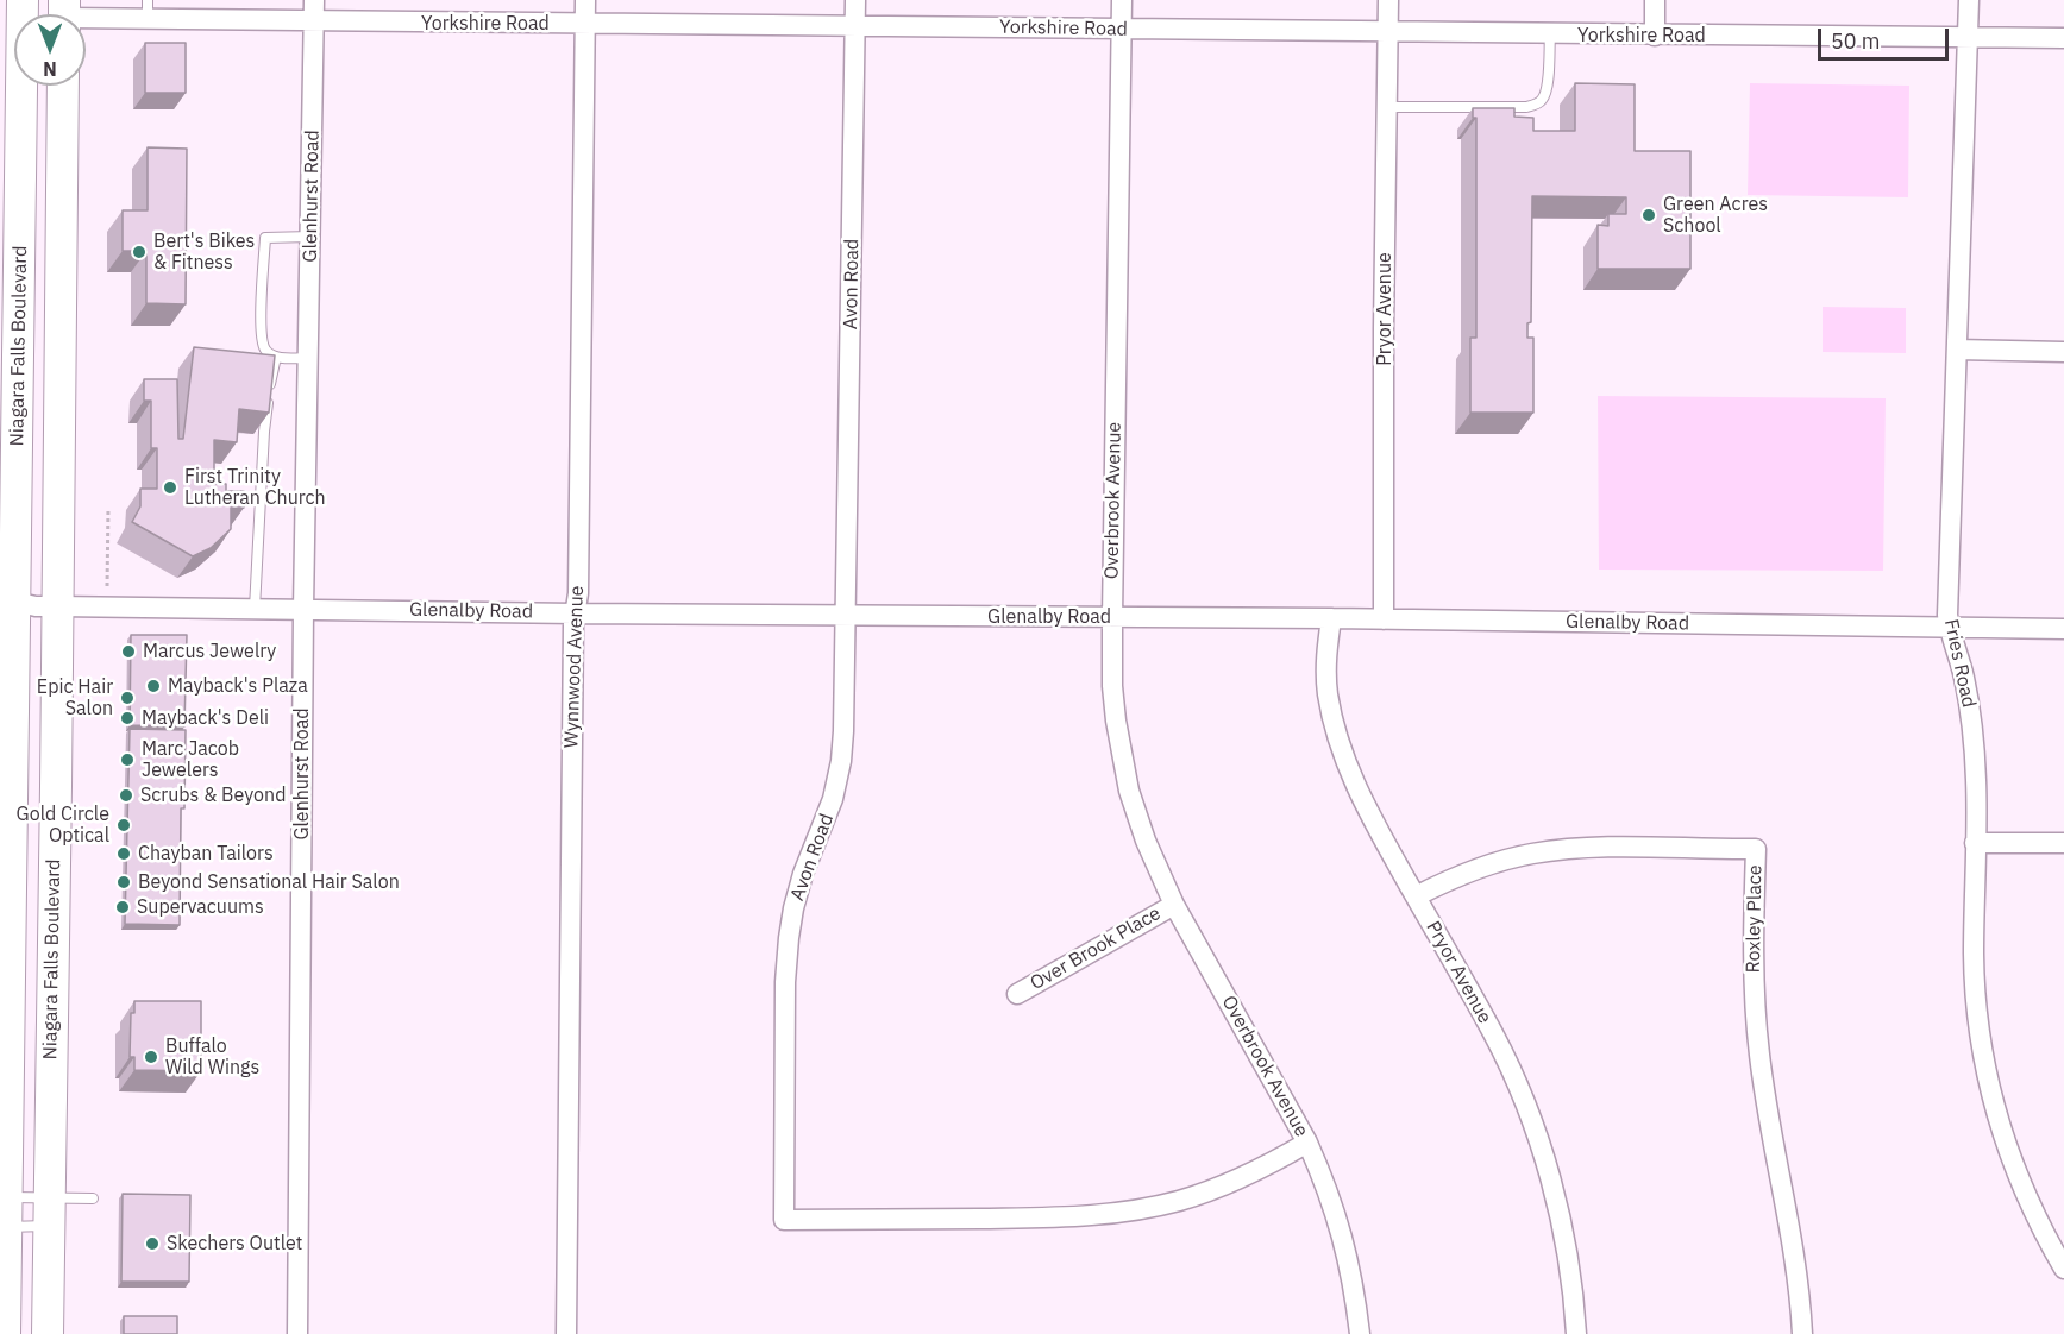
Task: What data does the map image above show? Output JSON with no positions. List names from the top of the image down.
{
  "streets": {
    "main road": ["Niagara Falls Boulevard"],
    "street": [
      "Yorkshire Road",
      "Glenhurst Road",
      "Avon Road",
      "Pryor Avenue",
      "Overbrook Avenue",
      "Glenalby Road",
      "Fries Road",
      "Wynnwood Avenue",
      "Roxley Place",
      "Over Brook Place"
    ]
  },
  "crossings": [
    ["Yorkshire Road", "Glenhurst Road"],
    ["Yorkshire Road", "Avon Road"],
    ["Yorkshire Road", "Pryor Avenue"],
    ["Yorkshire Road", "Overbrook Avenue"],
    ["Yorkshire Road", "Fries Road"],
    ["Yorkshire Road", "Wynnwood Avenue"],
    ["Glenhurst Road", "Glenalby Road"],
    ["Avon Road", "Overbrook Avenue"],
    ["Avon Road", "Glenalby Road"],
    ["Pryor Avenue", "Glenalby Road"],
    ["Pryor Avenue", "Roxley Place"],
    ["Niagara Falls Boulevard", "Glenalby Road"],
    ["Overbrook Avenue", "Glenalby Road"],
    ["Overbrook Avenue", "Over Brook Place"],
    ["Glenalby Road", "Fries Road"],
    ["Glenalby Road", "Wynnwood Avenue"]
  ],
  "places": [
    "Green Acres School",
    "Bert's Bikes & Fitness",
    "First Trinity Lutheran Church",
    "Marcus Jewelry",
    "Mayback's Plaza",
    "Epic Hair Salon",
    "Mayback's Deli",
    "Marc Jacob Jewelers",
    "Scrubs & Beyond",
    "Gold Circle Optical",
    "Chayban Tailors",
    "Beyond Sensational Hair Salon",
    "Supervacuums",
    "Buffalo Wild Wings",
    "Skechers Outlet"
  ],
  "scale_bar": "50 m",
  "north": "bottom"
}
